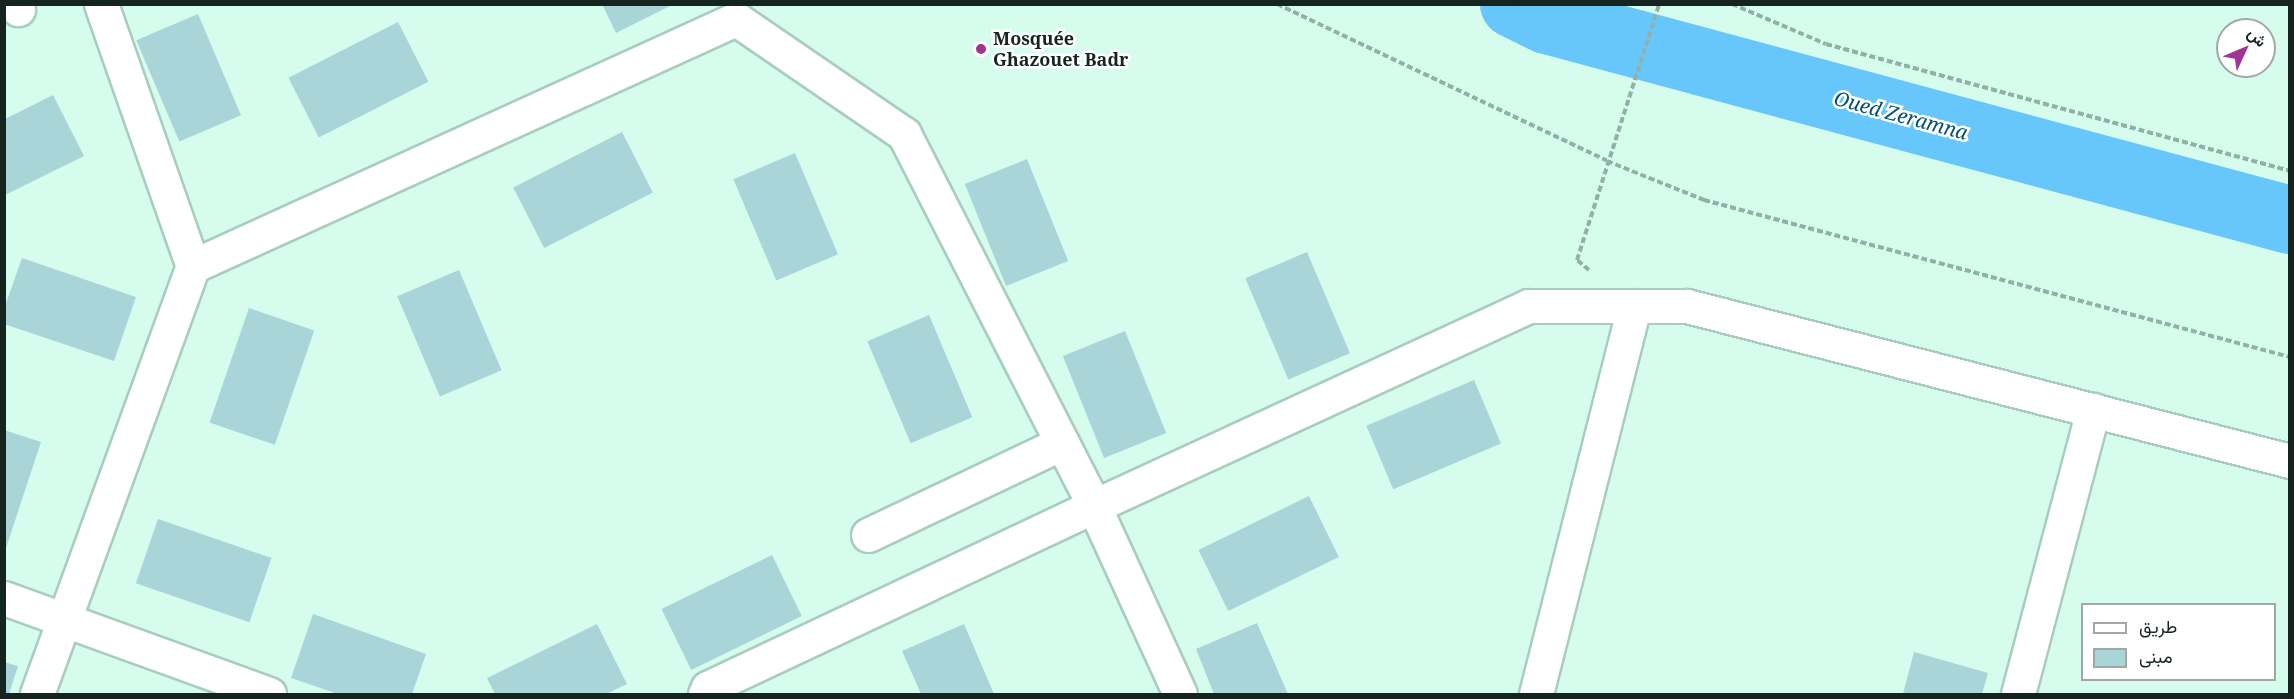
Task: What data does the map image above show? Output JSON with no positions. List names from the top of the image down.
{
  "water": ["Oued Zeramna"],
  "places": ["Mosquée Ghazouet Badr"],
  "legend": ["طريق", "مبنى"],
  "north": "top right"
}
